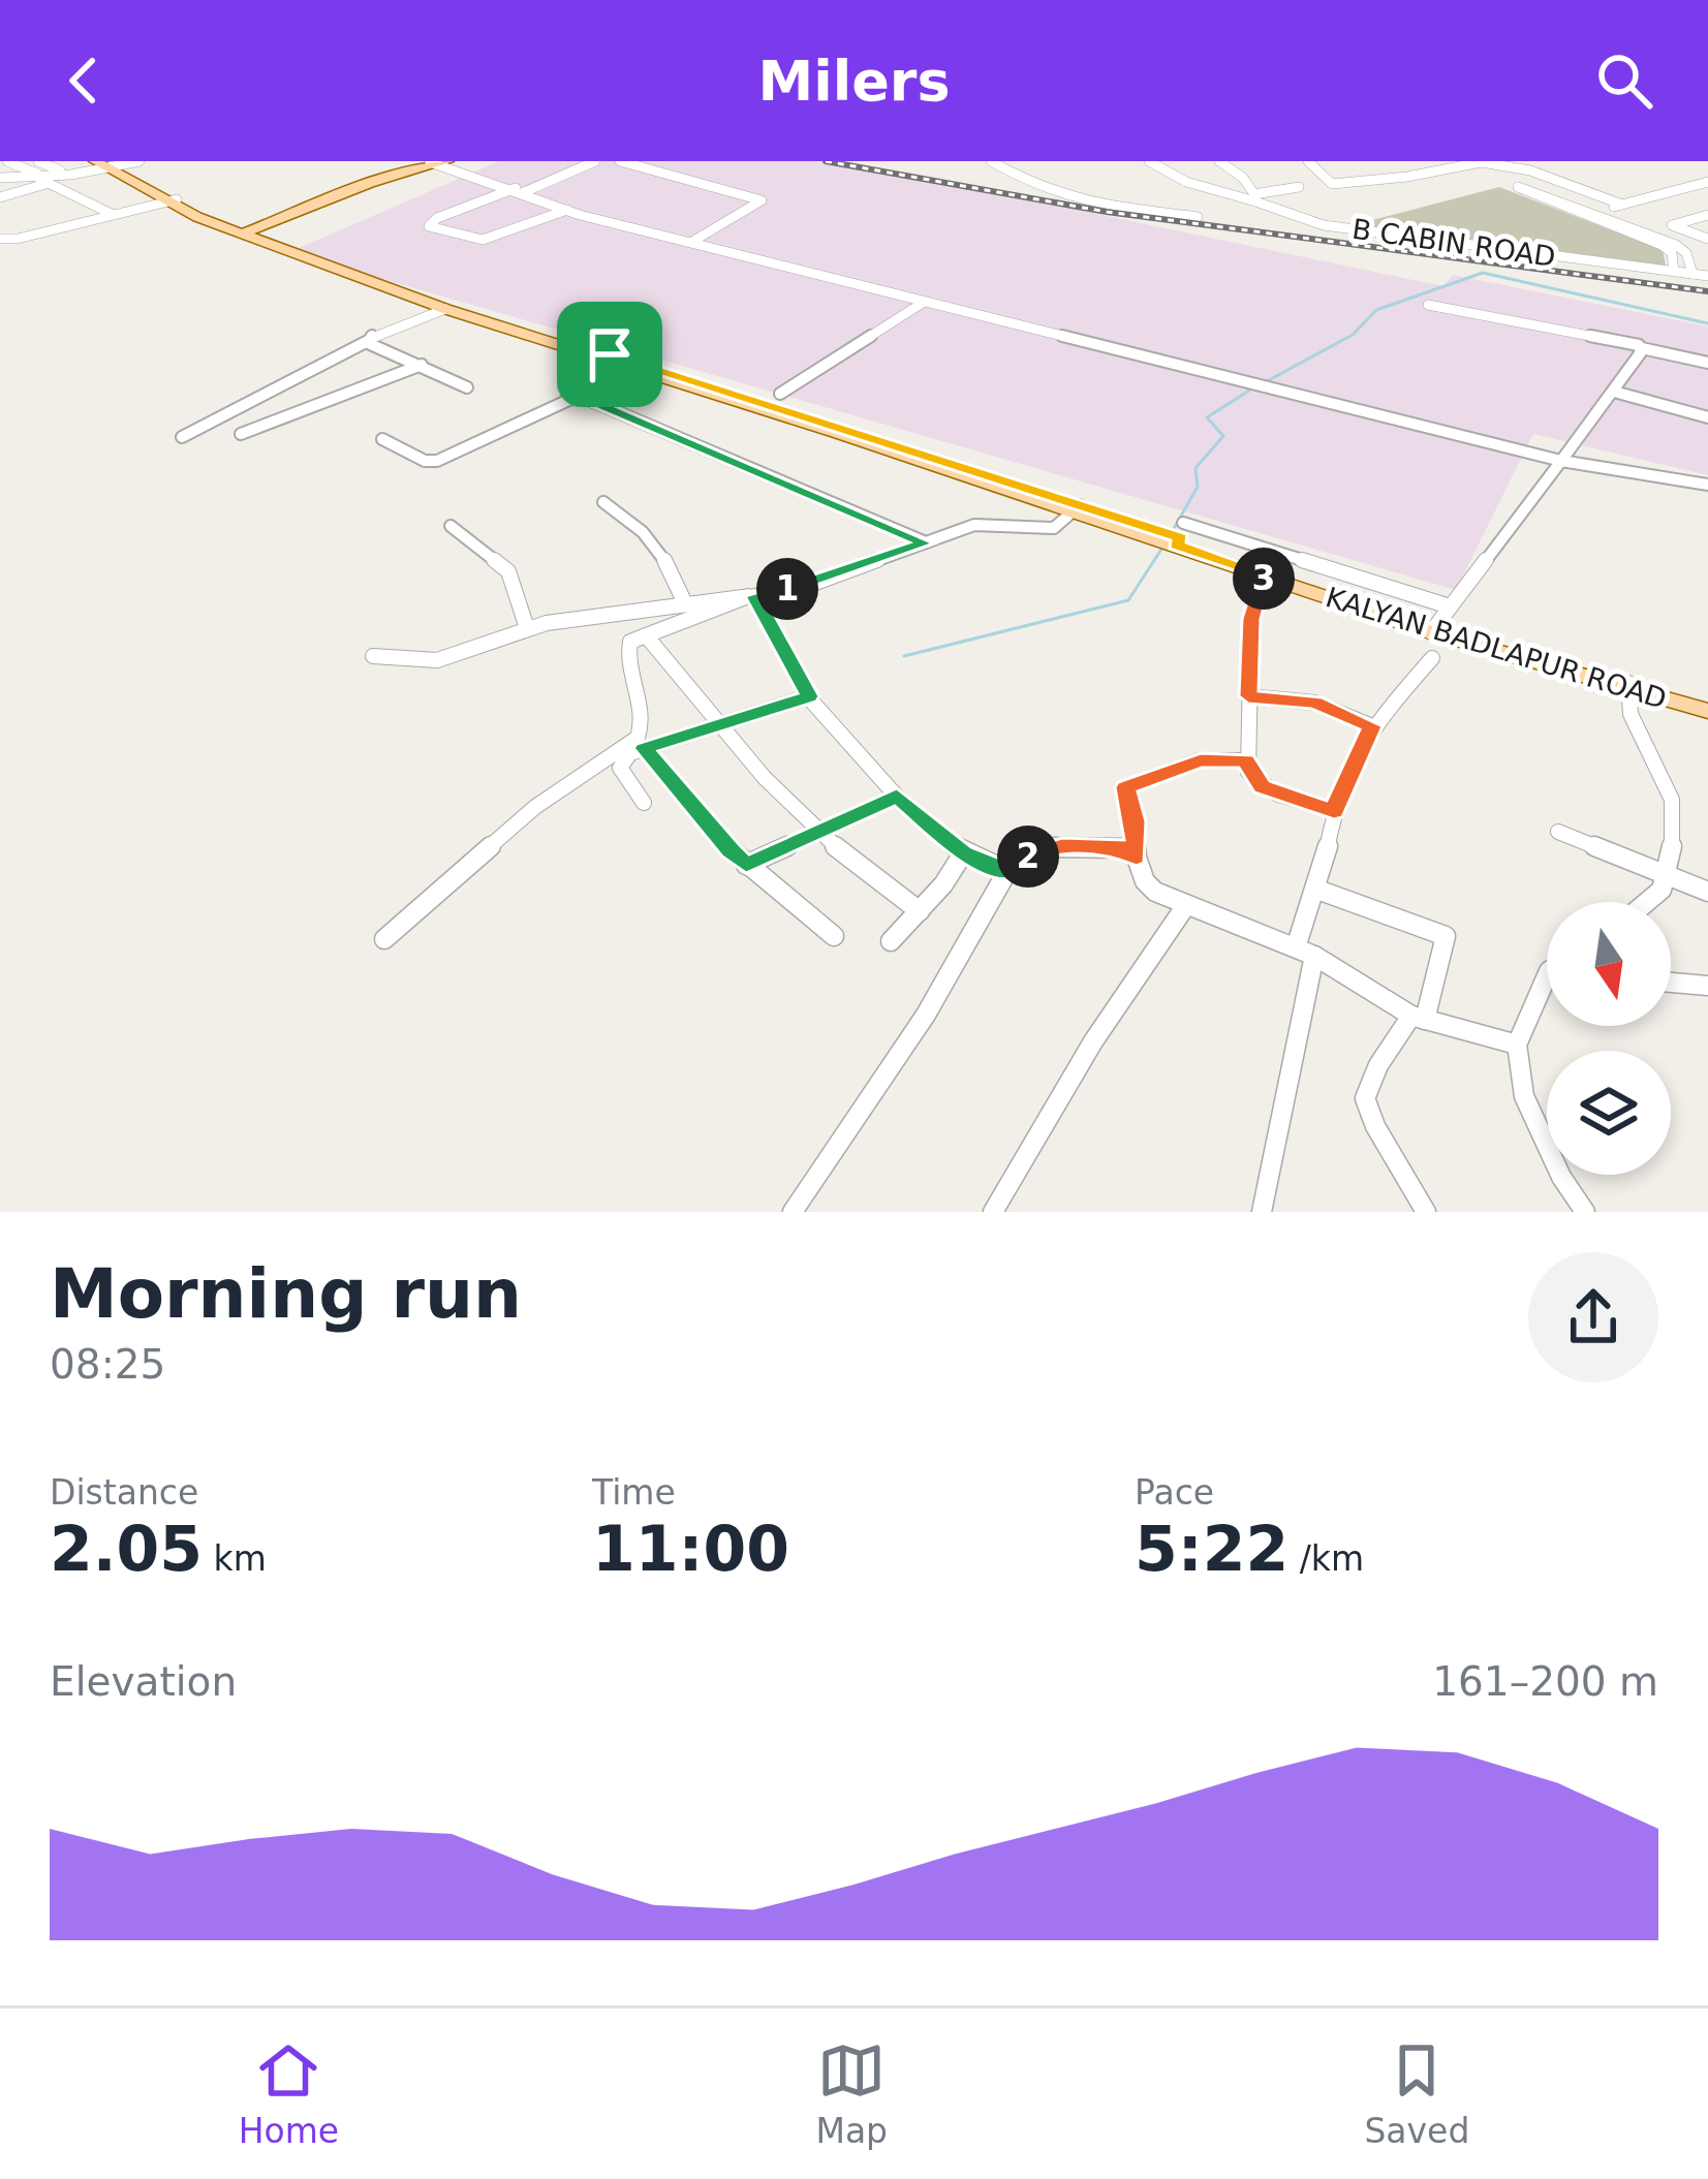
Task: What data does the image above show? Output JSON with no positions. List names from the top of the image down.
{
  "streets": {
    "main road": ["KALYAN BADLAPUR ROAD"],
    "street": ["B CABIN ROAD"]
  },
  "north": "bottom",
  "page": {
    "header": "Milers",
    "pins": ["3", "1", "2"],
    "heading": ["Morning run", "08:25"],
    "stats": [
      ["Distance", "2.05 km"],
      ["Time", "11:00"],
      ["Pace", "5:22 /km"]
    ],
    "chart": ["Elevation", "161–200 m"],
    "tabs": ["Home", "Map", "Saved"]
  }
}
